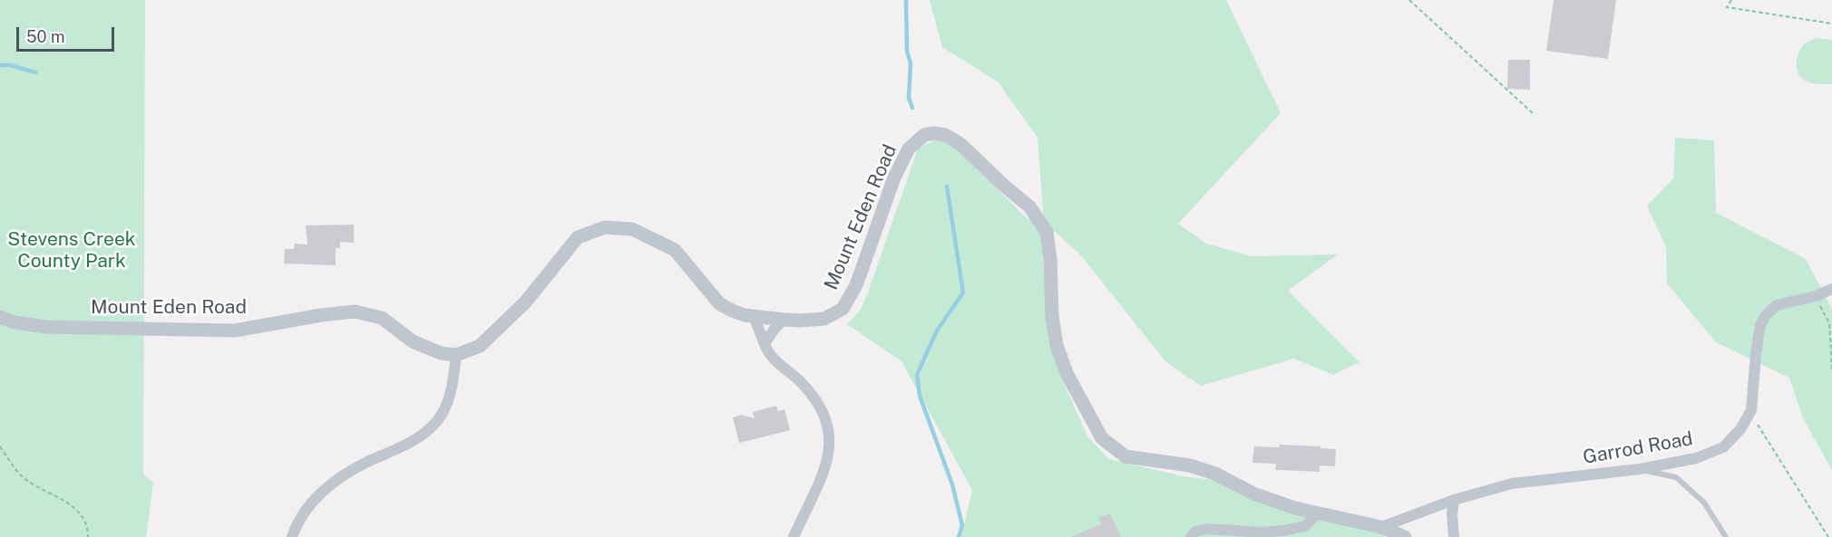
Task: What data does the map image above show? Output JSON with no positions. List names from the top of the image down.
{
  "streets": {
    "street": ["Mount Eden Road", "Garrod Road"]
  },
  "crossings": [
    ["Mount Eden Road", "Garrod Road"]
  ],
  "parks": ["Stevens Creek County Park"],
  "scale_bar": "50 m"
}
